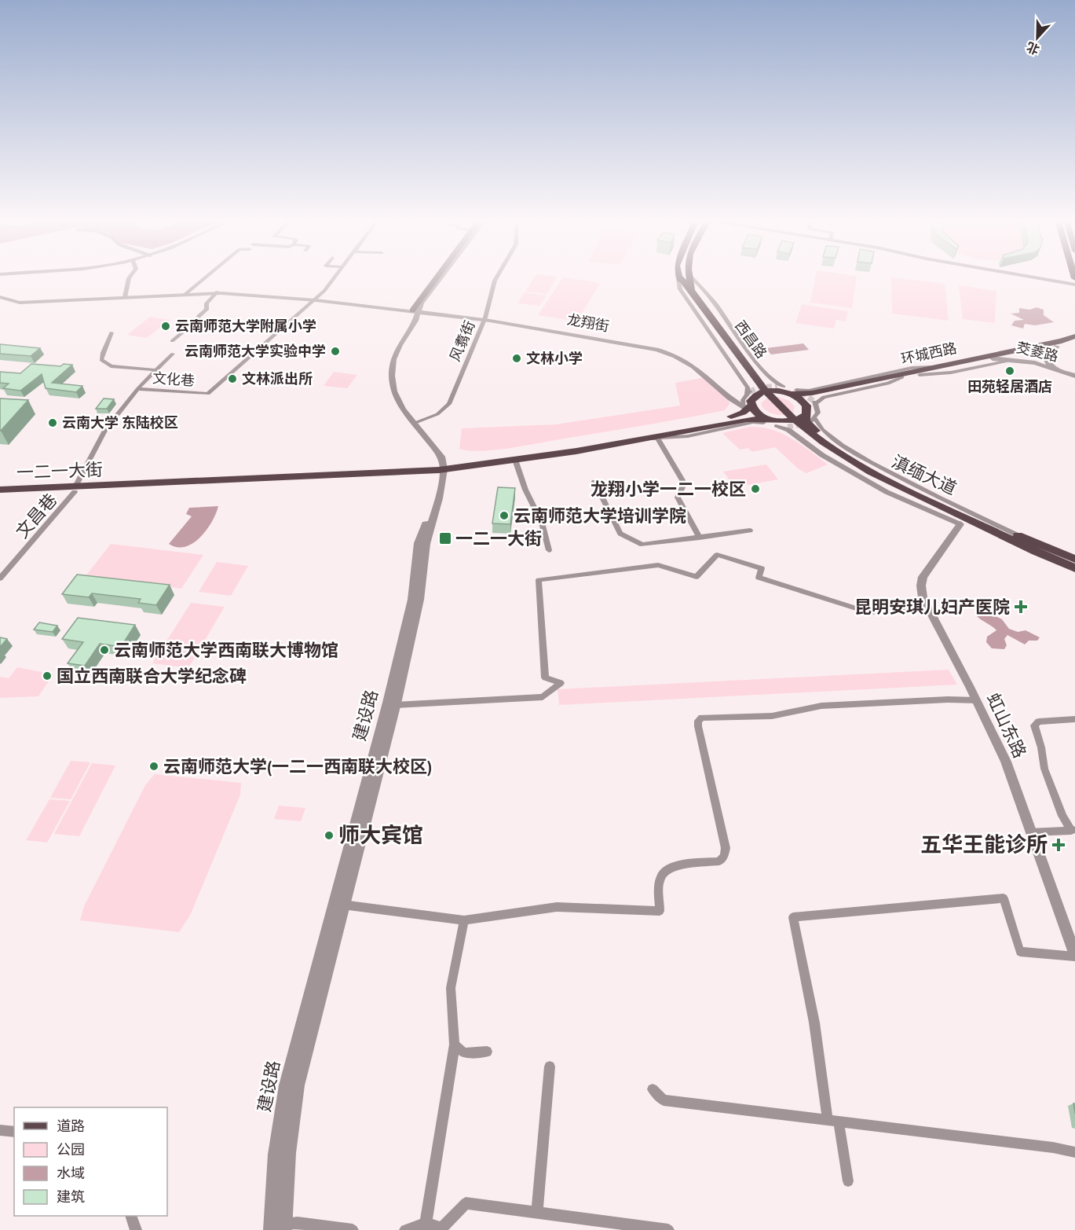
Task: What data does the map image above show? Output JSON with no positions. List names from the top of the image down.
{
  "streets": {
    "main road": [
      "西昌路",
      "环城西路",
      "一二一大街",
      "滇缅大道"
    ],
    "street": [
      "龙翔街",
      "风翥街",
      "茭菱路",
      "文化巷",
      "文昌巷",
      "建设路",
      "虹山东路"
    ]
  },
  "crossings": [
    ["龙翔街", "西昌路"],
    ["龙翔街", "风翥街"],
    ["龙翔街", "文化巷"],
    ["龙翔街", "一二一大街"],
    ["西昌路", "环城西路"],
    ["西昌路", "滇缅大道"],
    ["茭菱路", "环城西路"],
    ["环城西路", "滇缅大道"],
    ["文化巷", "一二一大街"],
    ["文化巷", "文昌巷"],
    ["一二一大街", "滇缅大道"],
    ["一二一大街", "文昌巷"],
    ["一二一大街", "建设路"],
    ["滇缅大道", "虹山东路"]
  ],
  "places": {
    "other": [
      "云南师范大学附属小学",
      "云南师范大学实验中学",
      "文林小学",
      "田苑轻居酒店",
      "文林派出所",
      "云南大学 东陆校区",
      "龙翔小学一二一校区",
      "云南师范大学培训学院",
      "云南师范大学西南联大博物馆",
      "国立西南联合大学纪念碑",
      "云南师范大学(一二一西南联大校区)",
      "师大宾馆"
    ],
    "transit": ["一二一大街"],
    "health": ["昆明安琪儿妇产医院", "五华王能诊所"]
  },
  "legend": [
    "道路",
    "公园",
    "水域",
    "建筑"
  ],
  "north": "bottom"
}
